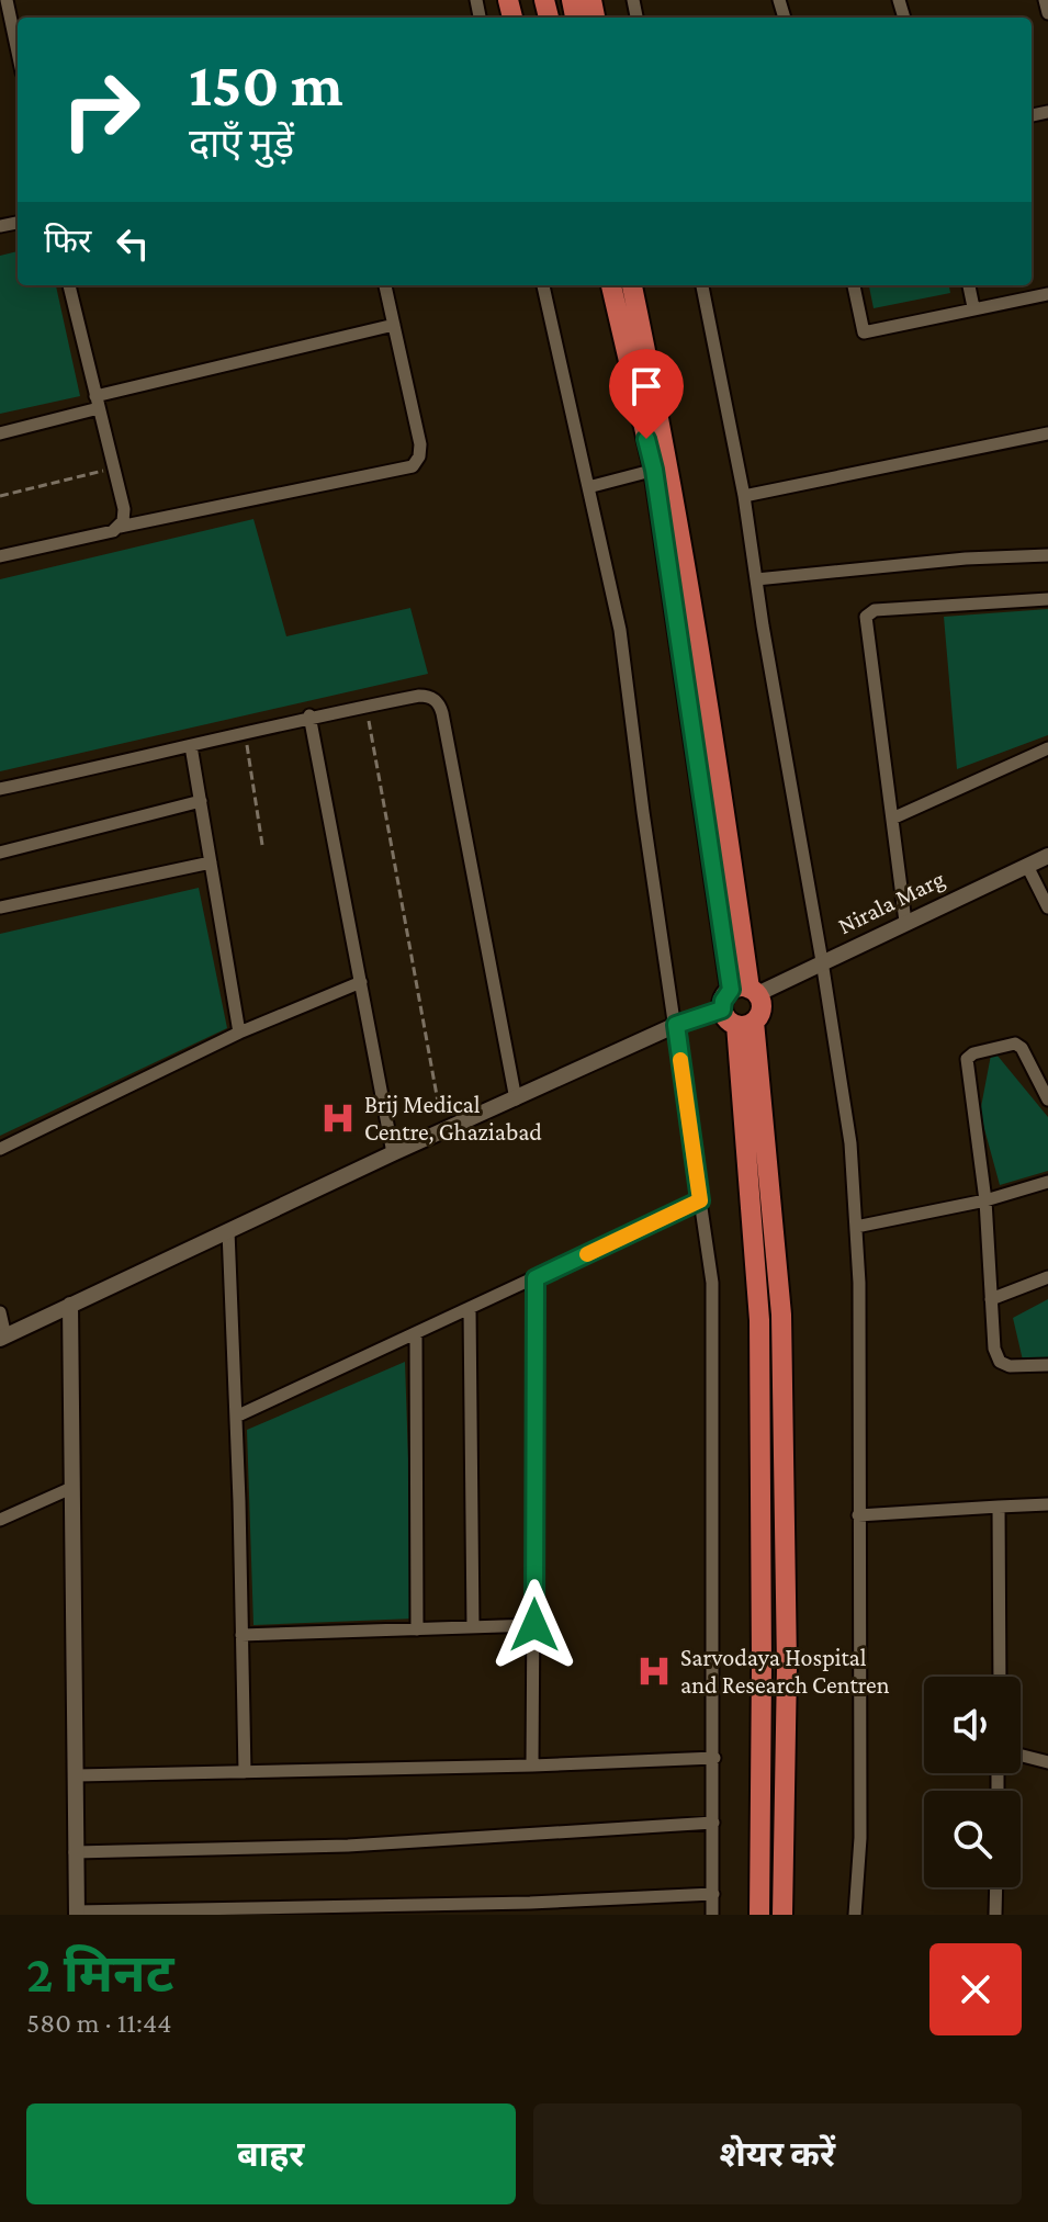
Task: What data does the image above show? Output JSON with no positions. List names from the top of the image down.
{
  "streets": {
    "street": ["Nirala Marg"]
  },
  "places": {
    "hospital": ["Brij Medical Centre, Ghaziabad", "Sarvodaya Hospital and Research Centren"]
  },
  "page": {
    "turn": ["150 m", "दाएँ मुड़ें"],
    "then": "फिर",
    "heading": ["2 मिनट", "580 m · 11:44"],
    "buttons": ["बाहर", "शेयर करें"]
  }
}
